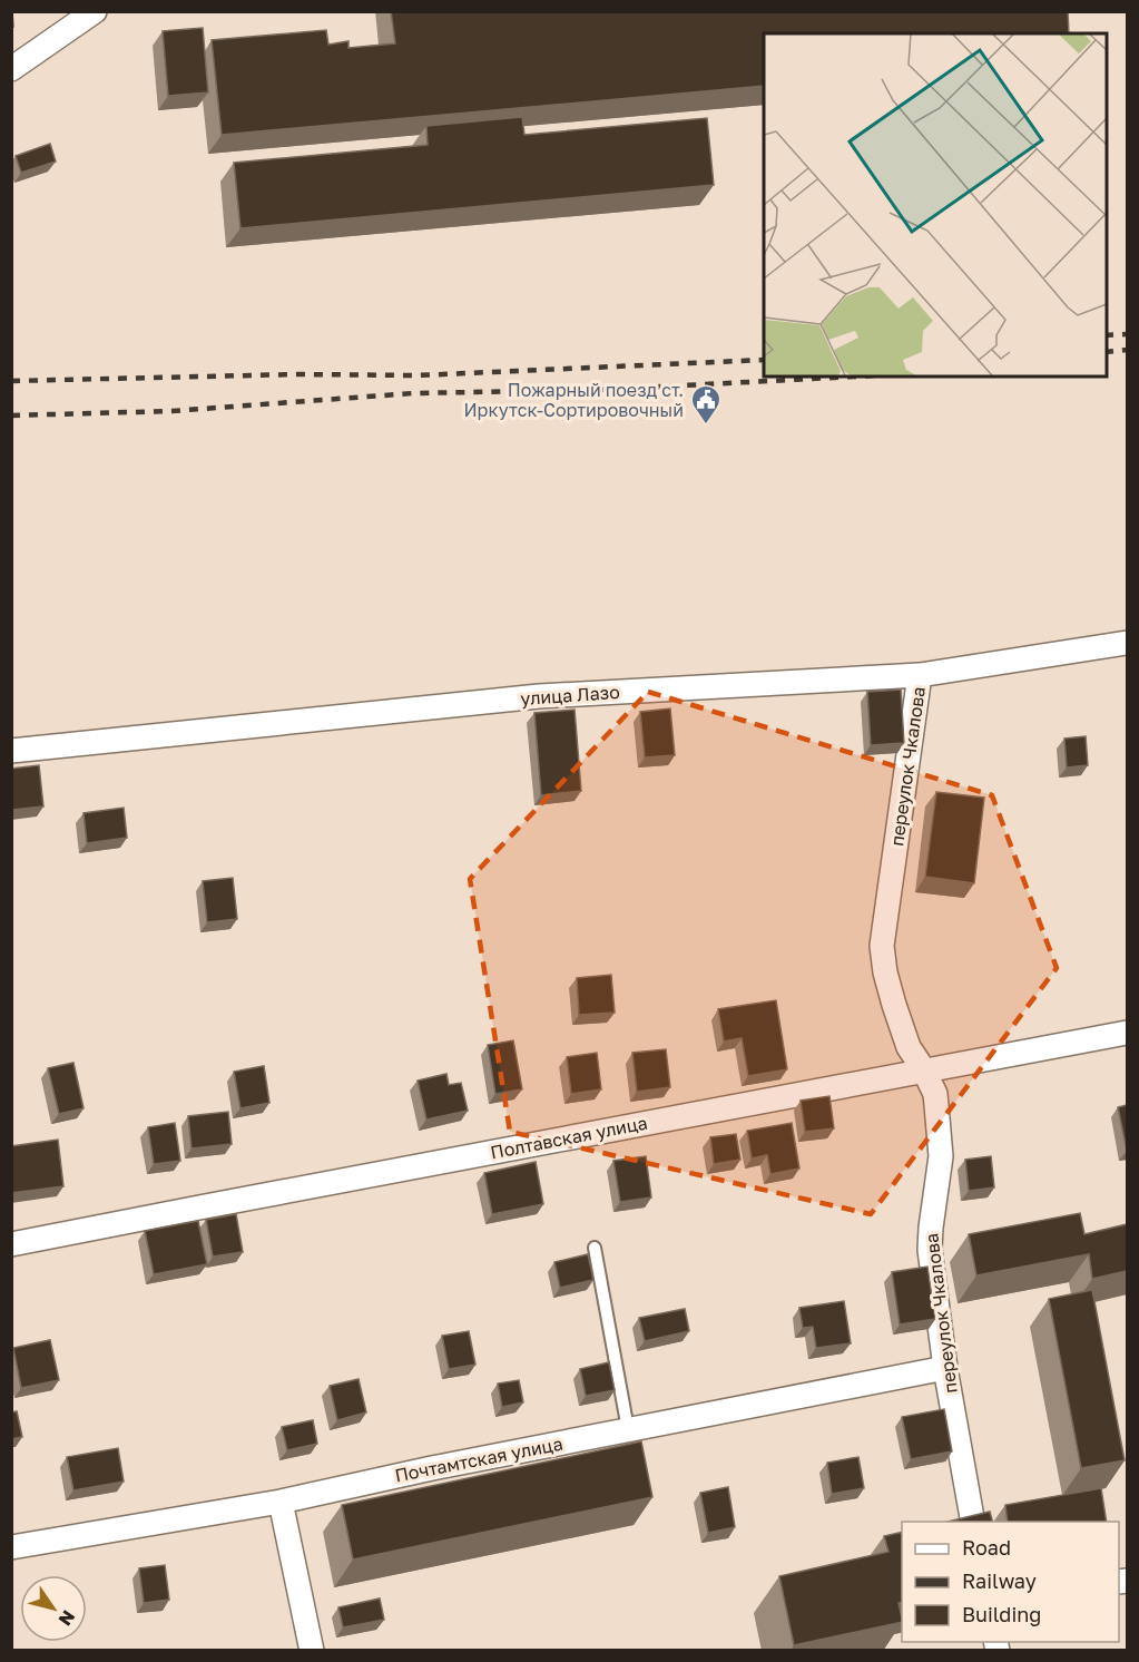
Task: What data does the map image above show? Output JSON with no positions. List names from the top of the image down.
{
  "streets": {
    "street": [
      "улица Лазо",
      "переулок Чкалова",
      "Полтавская улица",
      "Почтамтская улица"
    ]
  },
  "crossings": [
    ["улица Лазо", "переулок Чкалова"],
    ["переулок Чкалова", "Полтавская улица"],
    ["переулок Чкалова", "Почтамтская улица"]
  ],
  "places": {
    "public building": ["Пожарный поезд ст. Иркутск-Сортировочный"]
  },
  "legend": ["Road", "Railway", "Building"],
  "north": "bottom right"
}
